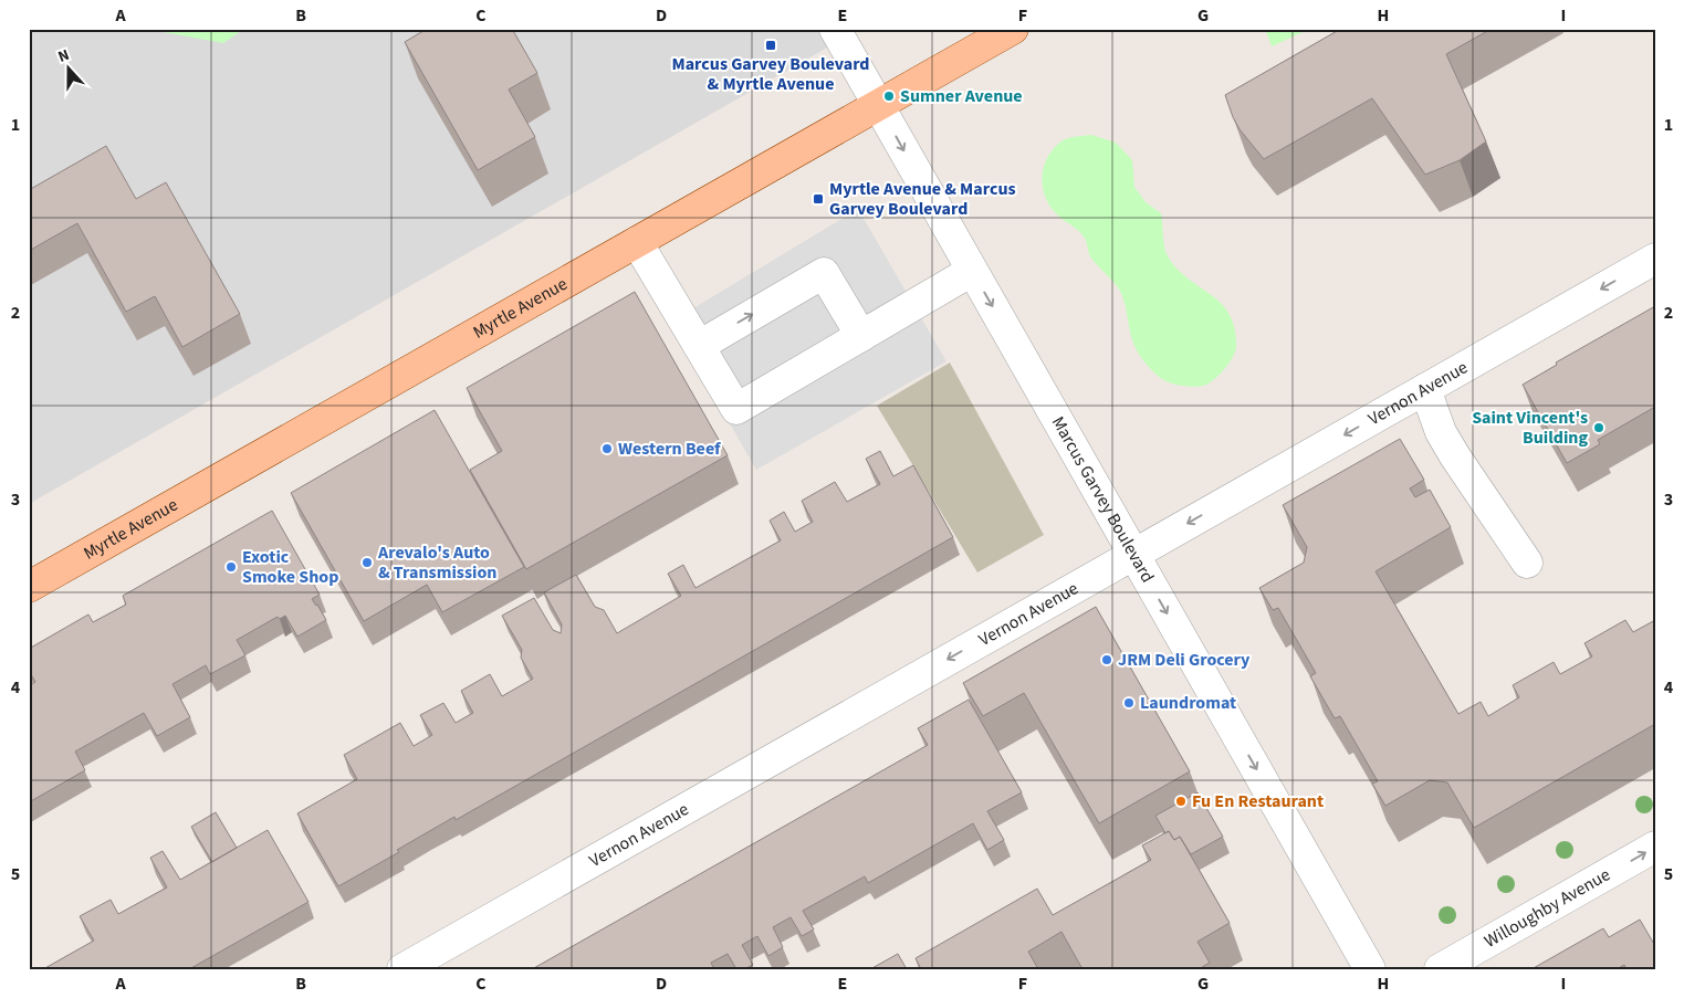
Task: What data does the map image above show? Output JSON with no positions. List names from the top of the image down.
{
  "streets": {
    "main road": ["Myrtle Avenue"],
    "street": ["Vernon Avenue", "Marcus Garvey Boulevard", "Willoughby Avenue"]
  },
  "crossings": [
    ["Myrtle Avenue", "Marcus Garvey Boulevard"],
    ["Vernon Avenue", "Marcus Garvey Boulevard"]
  ],
  "one_way": ["Vernon Avenue", "Marcus Garvey Boulevard", "Willoughby Avenue"],
  "places": {
    "transit": ["Marcus Garvey Boulevard & Myrtle Avenue", "Myrtle Avenue & Marcus Garvey Boulevard"],
    "other": [
      "Sumner Avenue",
      "Saint Vincent's Building",
      "Western Beef",
      "Arevalo's Auto & Transmission",
      "Exotic Smoke Shop",
      "JRM Deli Grocery",
      "Laundromat",
      "Fu En Restaurant"
    ]
  },
  "north": "top",
  "grid": {
    "columns": [
      "A",
      "B",
      "C",
      "D",
      "E",
      "F",
      "G",
      "H",
      "I"
    ],
    "rows": [
      "1",
      "2",
      "3",
      "4",
      "5"
    ]
  }
}
